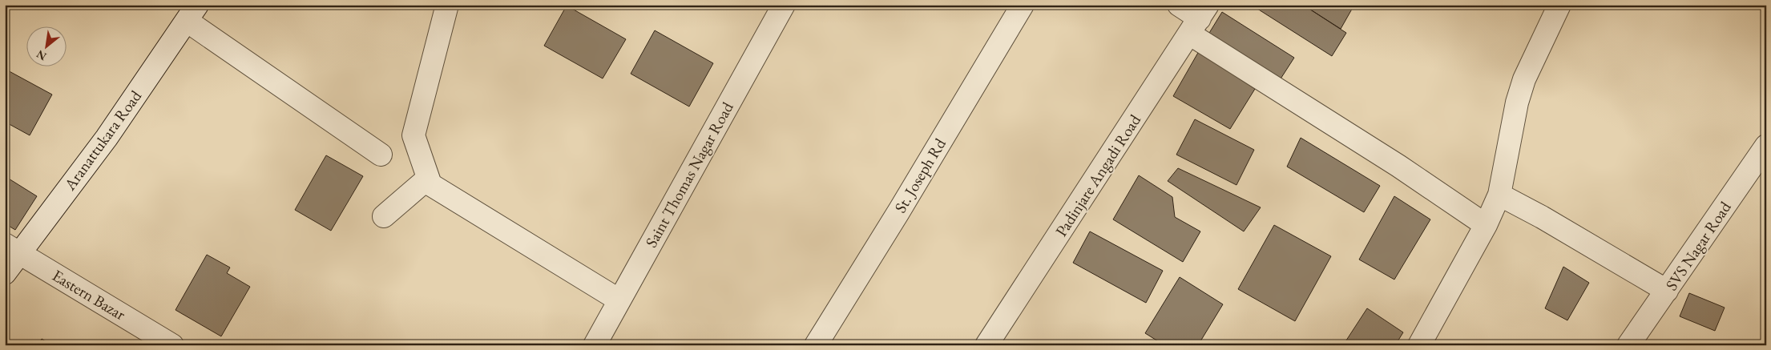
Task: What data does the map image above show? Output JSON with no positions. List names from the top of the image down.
{
  "streets": {
    "street": [
      "Aranattukara Road",
      "Saint Thomas Nagar Road",
      "St. Joseph Rd",
      "Padinjare Angadi Road",
      "SVS Nagar Road",
      "Eastern Bazar"
    ]
  },
  "crossings": [
    ["Aranattukara Road", "Eastern Bazar"]
  ],
  "north": "bottom left"
}
